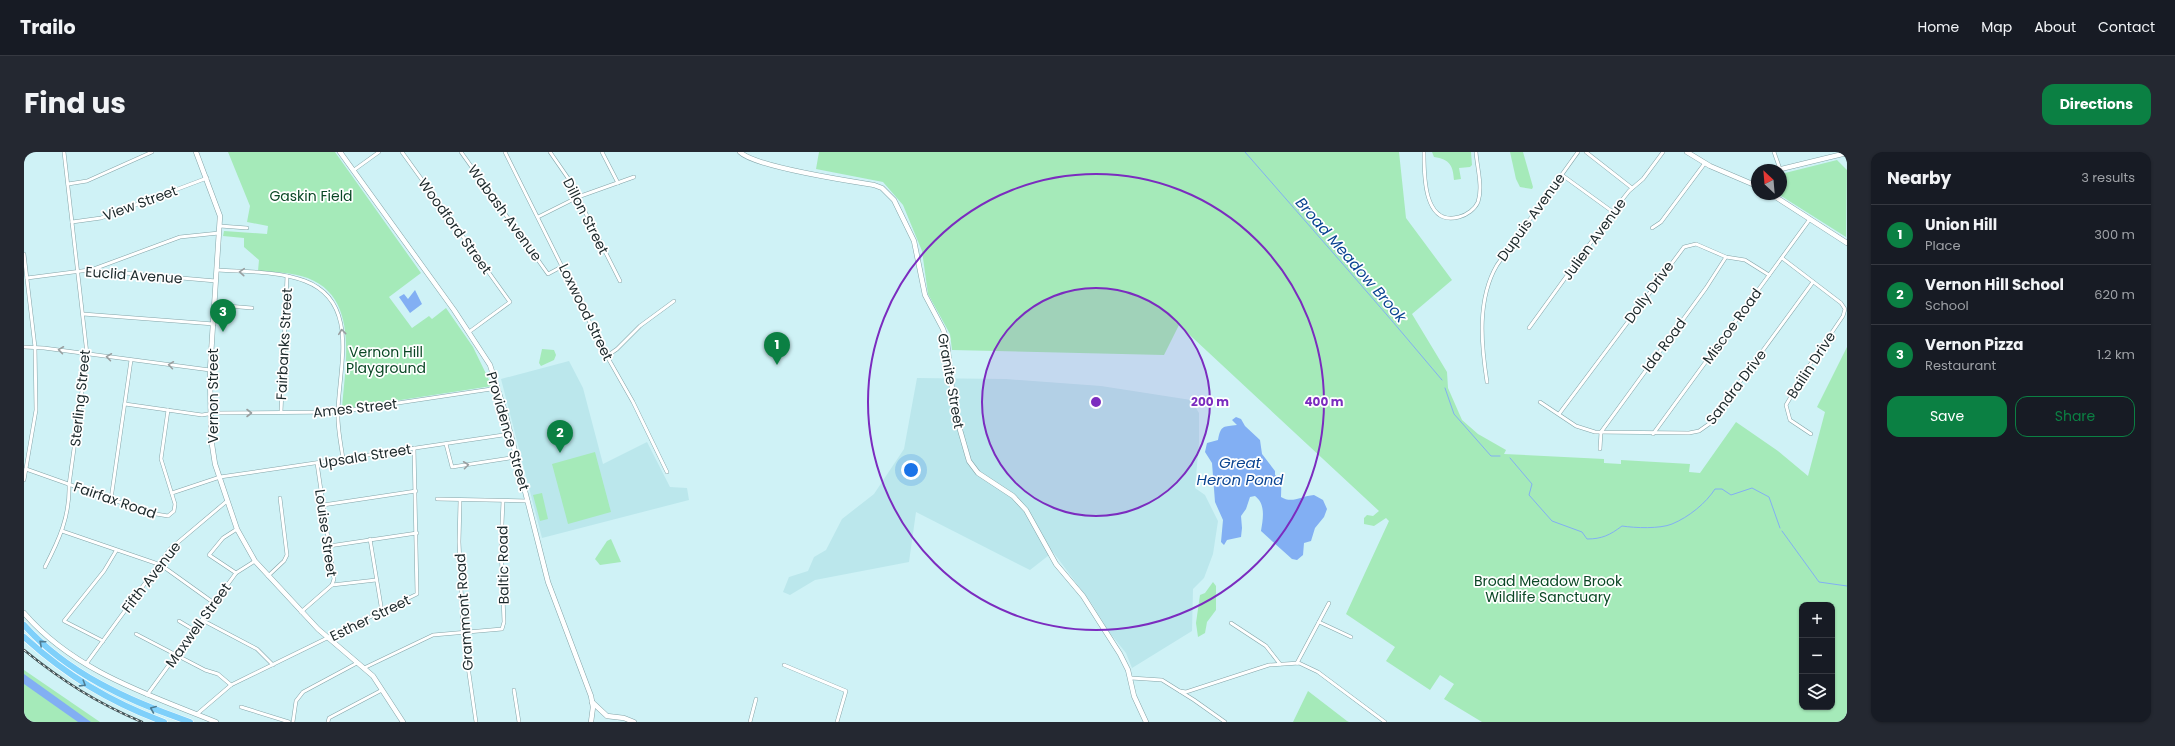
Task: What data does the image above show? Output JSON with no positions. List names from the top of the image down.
{
  "streets": {
    "street": [
      "View Street",
      "Wabash Avenue",
      "Dillon Street",
      "Dupuis Avenue",
      "Woodford Street",
      "Julien Avenue",
      "Euclid Avenue",
      "Dolly Drive",
      "Loxwood Street",
      "Miscoe Road",
      "Fairbanks Street",
      "Ida Road",
      "Bailin Drive",
      "Granite Street",
      "Sandra Drive",
      "Vernon Street",
      "Sterling Street",
      "Ames Street",
      "Providence Street",
      "Upsala Street",
      "Fairfax Road",
      "Louise Street",
      "Baltic Road",
      "Fifth Avenue",
      "Grammont Road",
      "Esther Street",
      "Maxwell Street"
    ]
  },
  "crossings": [
    ["View Street", "Vernon Street"],
    ["View Street", "Sterling Street"],
    ["Wabash Avenue", "Loxwood Street"],
    ["Woodford Street", "Providence Street"],
    ["Euclid Avenue", "Vernon Street"],
    ["Euclid Avenue", "Sterling Street"],
    ["Dolly Drive", "Miscoe Road"],
    ["Dolly Drive", "Ida Road"],
    ["Dolly Drive", "Sandra Drive"],
    ["Miscoe Road", "Sandra Drive"],
    ["Fairbanks Street", "Ames Street"],
    ["Ida Road", "Sandra Drive"],
    ["Bailin Drive", "Sandra Drive"],
    ["Vernon Street", "Ames Street"],
    ["Vernon Street", "Upsala Street"],
    ["Vernon Street", "Louise Street"],
    ["Vernon Street", "Fifth Avenue"],
    ["Vernon Street", "Esther Street"],
    ["Vernon Street", "Maxwell Street"],
    ["Sterling Street", "Fairfax Road"],
    ["Ames Street", "Providence Street"],
    ["Ames Street", "Fairfax Road"],
    ["Providence Street", "Upsala Street"],
    ["Upsala Street", "Fairfax Road"],
    ["Upsala Street", "Louise Street"],
    ["Upsala Street", "Esther Street"],
    ["Baltic Road", "Grammont Road"]
  ],
  "water": ["Broad Meadow Brook", "Great Heron Pond"],
  "parks": ["Gaskin Field", "Vernon Hill Playground", "Broad Meadow Brook Wildlife Sanctuary"],
  "north": "top left",
  "page": {
    "header": "Trailo",
    "nav": [
      "Home",
      "Map",
      "About",
      "Contact"
    ],
    "title": "Find us",
    "buttons": [
      "Directions",
      ["Save", "Share"]
    ],
    "heading": ["Nearby", "3 results"],
    "list": [
      {
        "mark": "1",
        "name": "Union Hill",
        "note": "Place",
        "value": "300 m"
      },
      {
        "mark": "2",
        "name": "Vernon Hill School",
        "note": "School",
        "value": "620 m"
      },
      {
        "mark": "3",
        "name": "Vernon Pizza",
        "note": "Restaurant",
        "value": "1.2 km"
      }
    ],
    "pins": ["3", "1", "2"],
    "map_buttons": ["+", "−"]
  },
  "rings": ["200 m", "400 m"]
}
